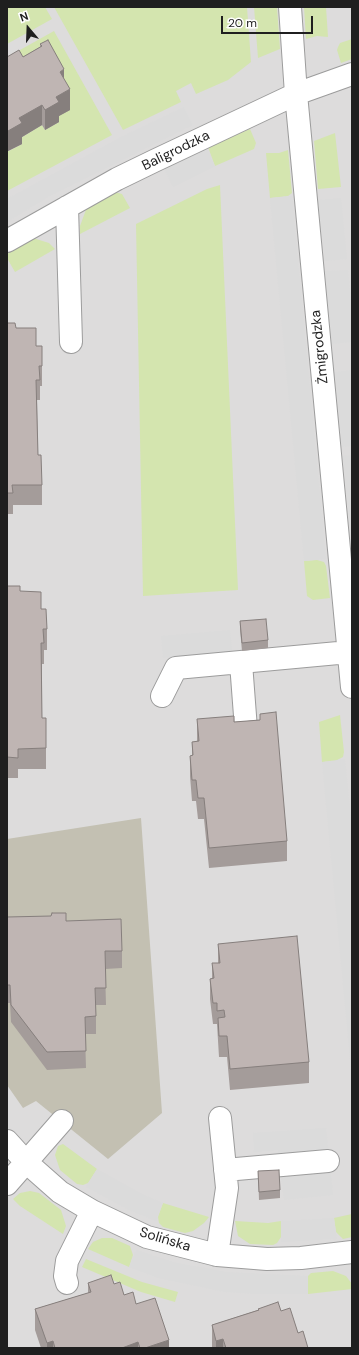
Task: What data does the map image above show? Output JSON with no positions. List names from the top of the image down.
{
  "streets": {
    "street": ["Baligrodzka", "Żmigrodzka", "Solińska"]
  },
  "crossings": [
    ["Baligrodzka", "Żmigrodzka"]
  ],
  "scale_bar": "20 m",
  "north": "top"
}
